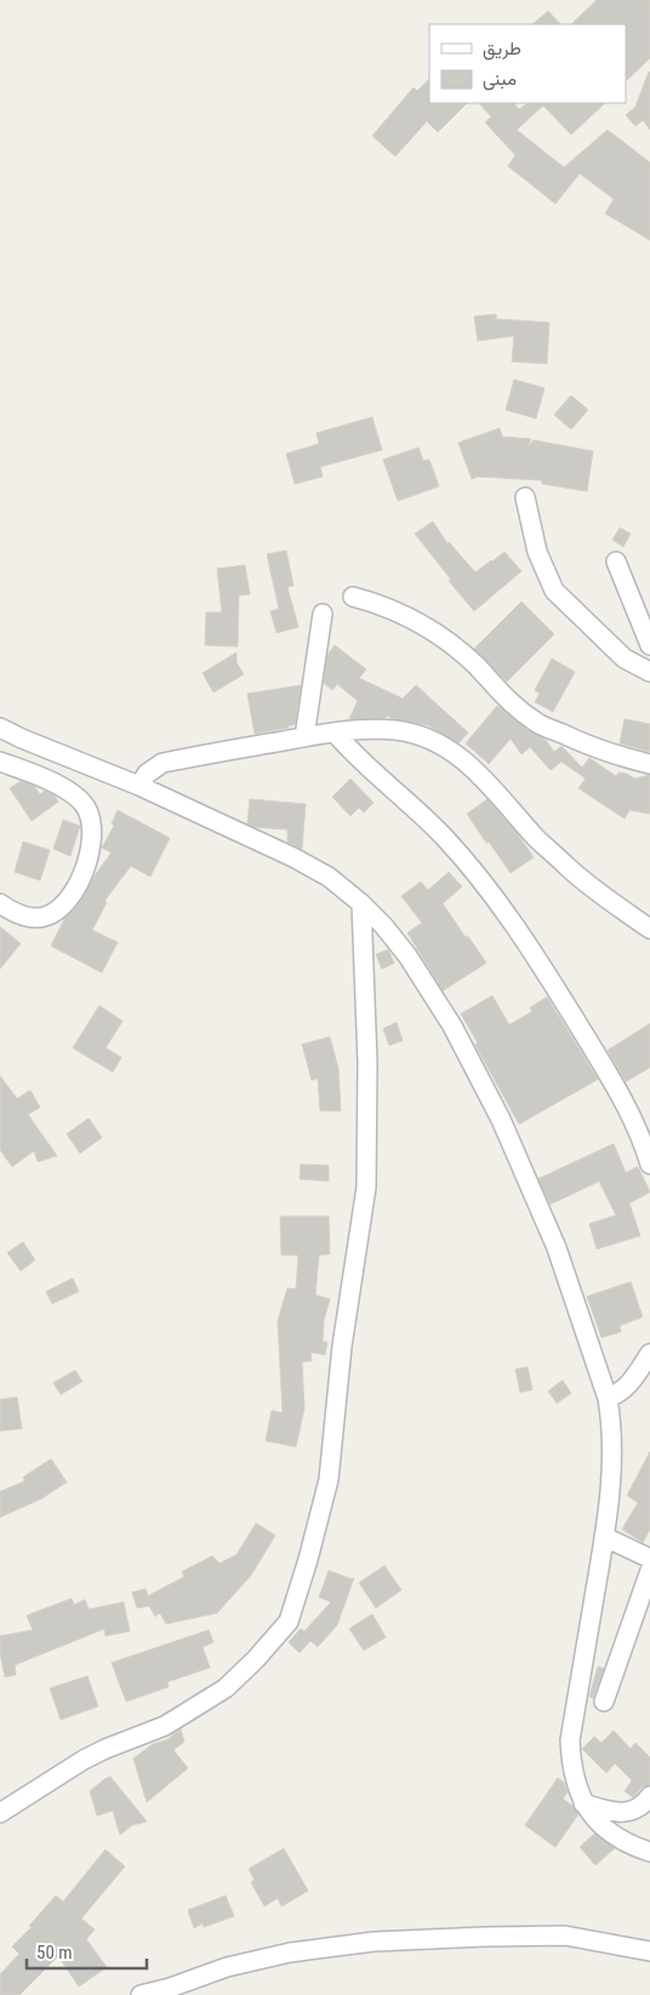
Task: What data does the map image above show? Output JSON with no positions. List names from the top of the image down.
{
  "legend": ["طريق", "مبنى"],
  "scale_bar": "50 m"
}
